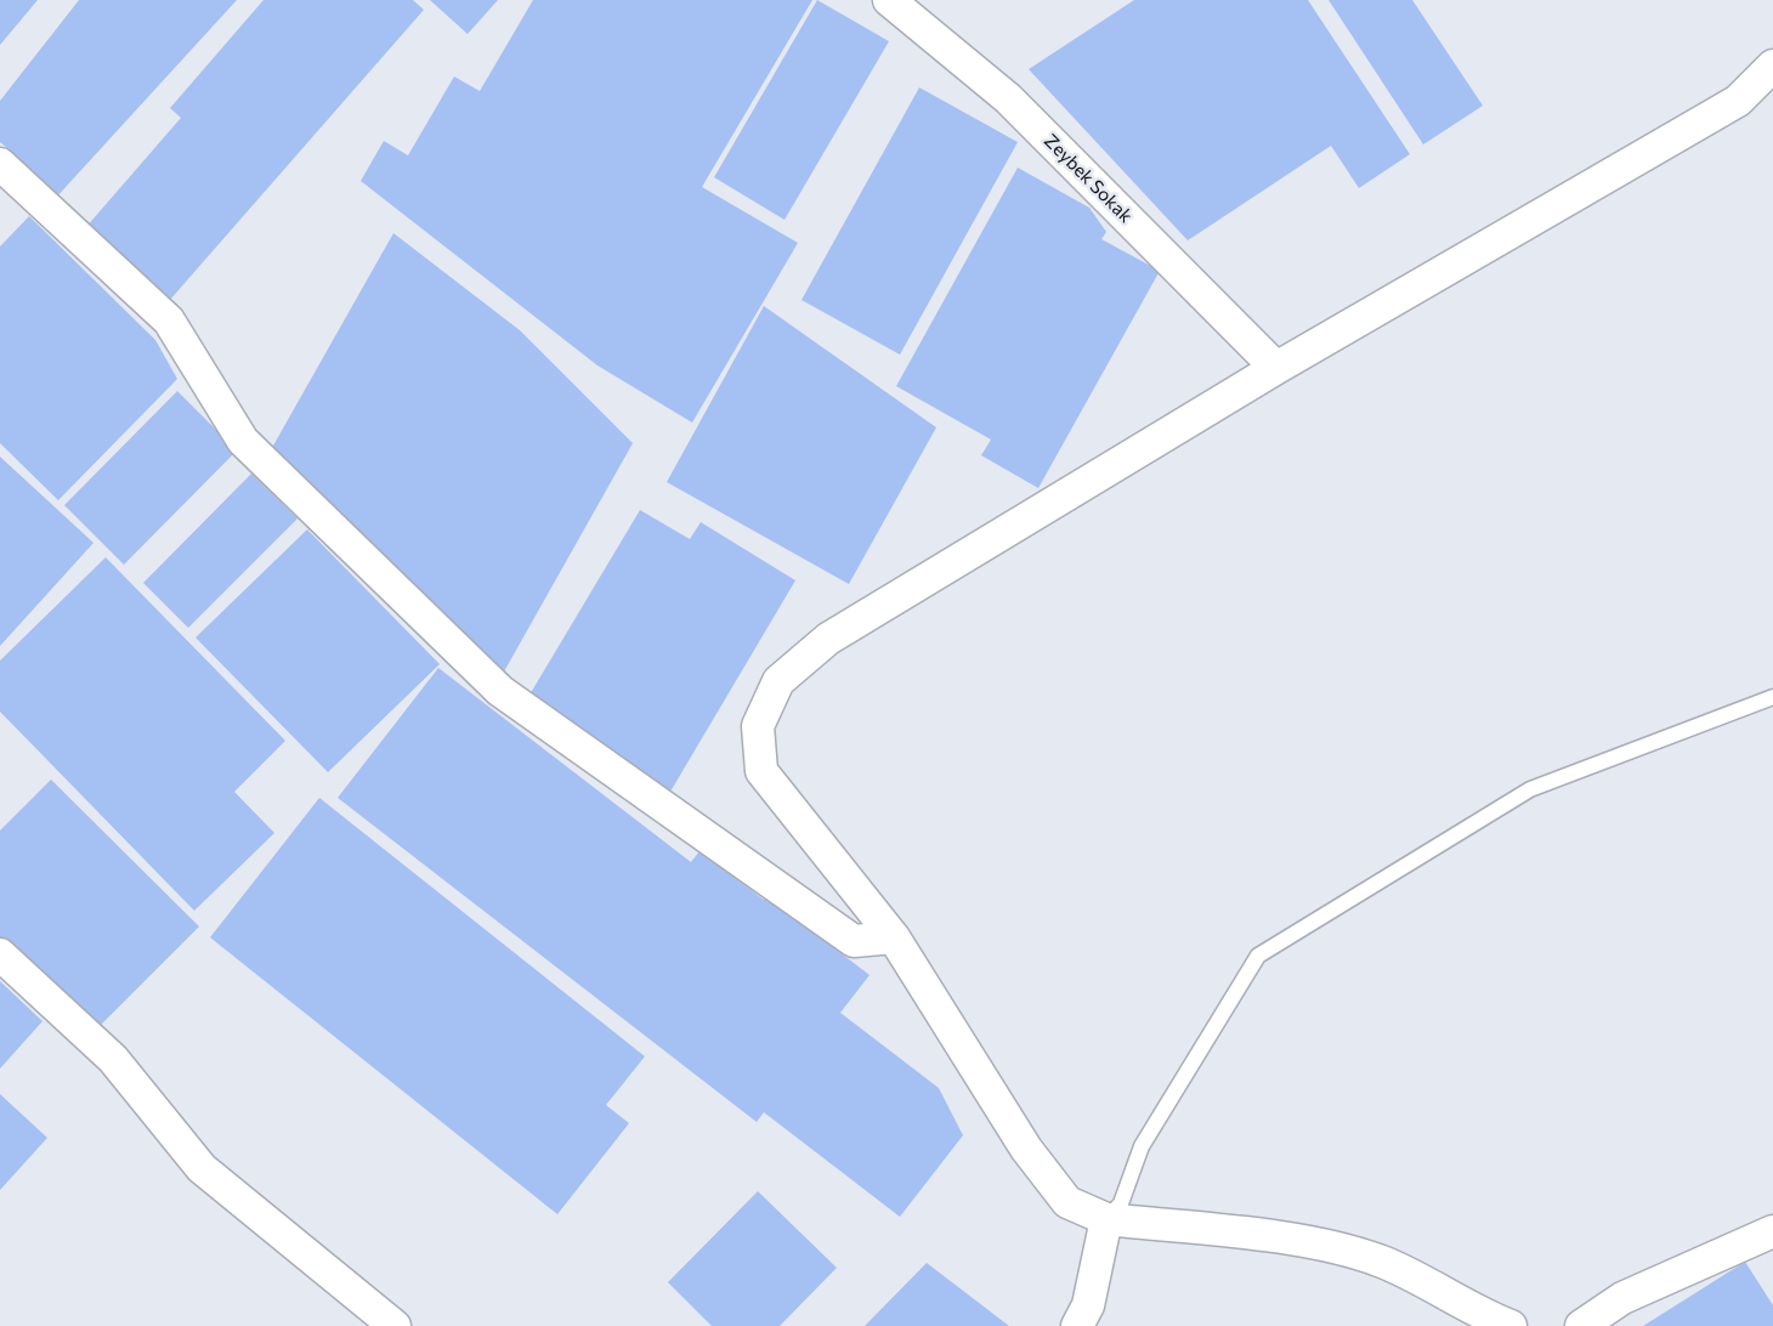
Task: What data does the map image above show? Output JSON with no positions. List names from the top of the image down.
{
  "streets": {
    "street": ["Zeybek Sokak"]
  }
}
